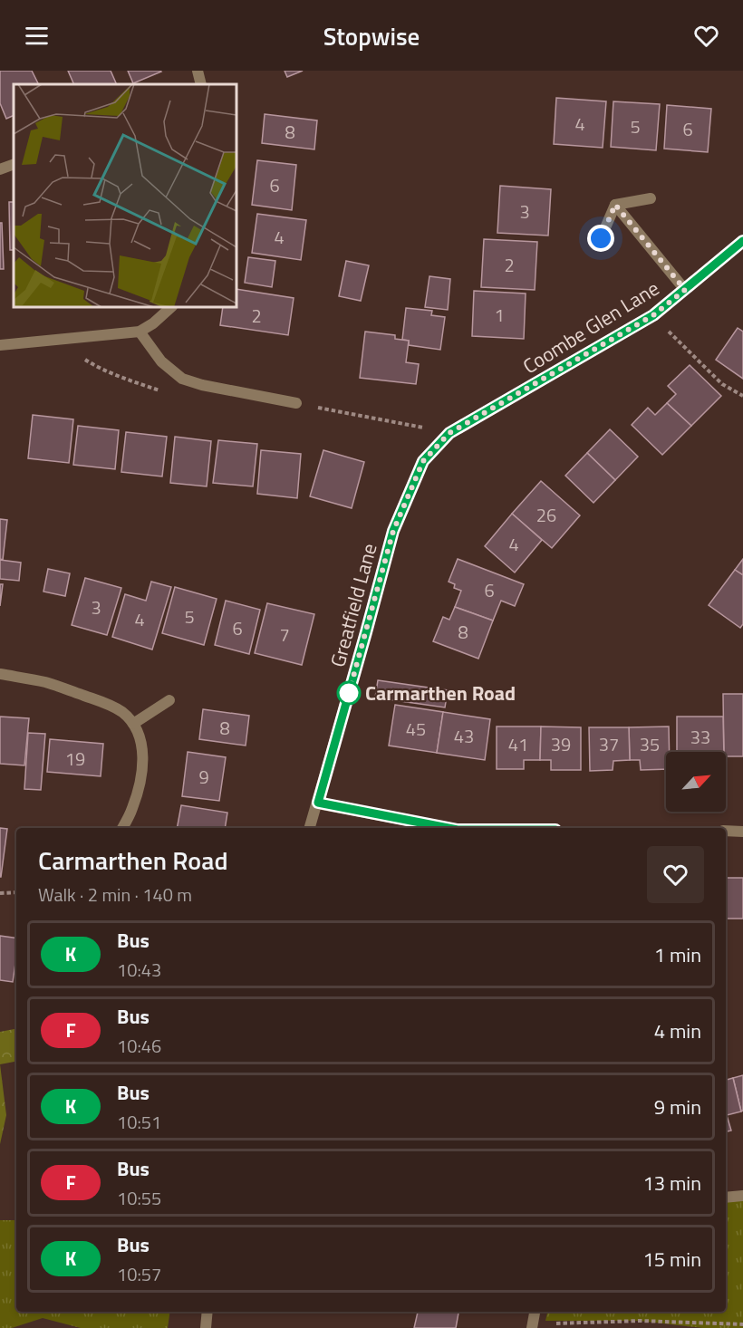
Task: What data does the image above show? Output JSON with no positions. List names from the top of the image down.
{
  "streets": {
    "street": ["Coombe Glen Lane", "Greatfield Lane"]
  },
  "crossings": [
    ["Coombe Glen Lane", "Greatfield Lane"]
  ],
  "places": ["Carmarthen Road"],
  "lines": ["bus line K"],
  "house_numbers": [
    "4",
    "5",
    "6",
    "8",
    "6",
    "3",
    "4",
    "2",
    "1",
    "2",
    "26",
    "4",
    "6",
    "3",
    "5",
    "4",
    "6",
    "8",
    "7",
    "8",
    "45",
    "43",
    "33",
    "41",
    "39",
    "37",
    "35",
    "19",
    "9"
  ],
  "north": "top right",
  "page": {
    "header": "Stopwise",
    "heading": ["Carmarthen Road", "Walk · 2 min · 140 m"],
    "list": [
      {
        "mark": "K",
        "name": "Bus",
        "note": "10:43",
        "value": "1 min"
      },
      {
        "mark": "F",
        "name": "Bus",
        "note": "10:46",
        "value": "4 min"
      },
      {
        "mark": "K",
        "name": "Bus",
        "note": "10:51",
        "value": "9 min"
      },
      {
        "mark": "F",
        "name": "Bus",
        "note": "10:55",
        "value": "13 min"
      },
      {
        "mark": "K",
        "name": "Bus",
        "note": "10:57",
        "value": "15 min"
      }
    ]
  }
}
